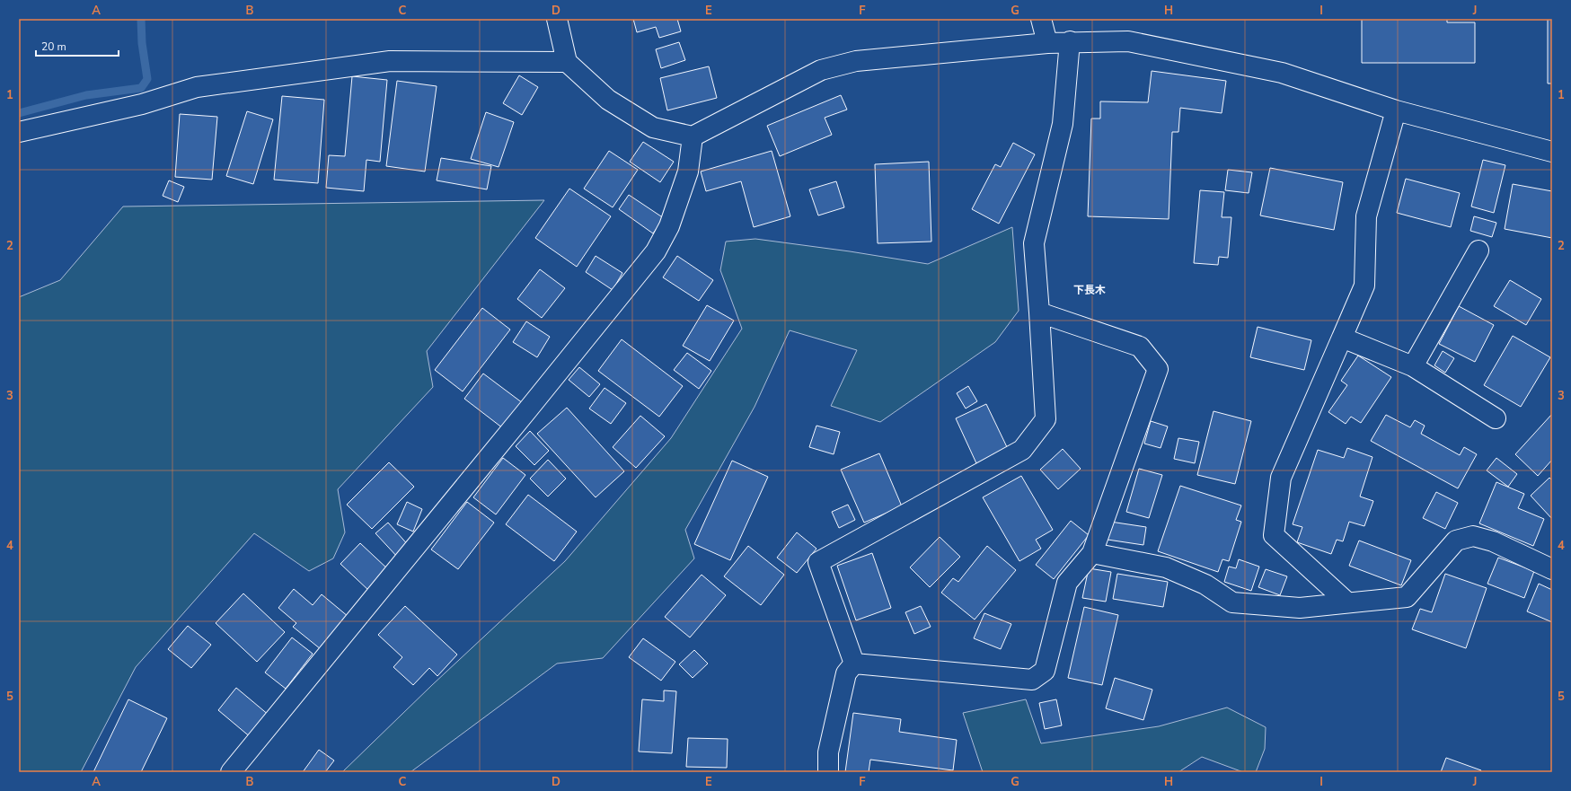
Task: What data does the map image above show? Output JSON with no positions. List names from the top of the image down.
{
  "districts": ["下長木"],
  "scale_bar": "20 m",
  "grid": {
    "columns": [
      "A",
      "B",
      "C",
      "D",
      "E",
      "F",
      "G",
      "H",
      "I",
      "J"
    ],
    "rows": [
      "1",
      "2",
      "3",
      "4",
      "5"
    ]
  }
}
